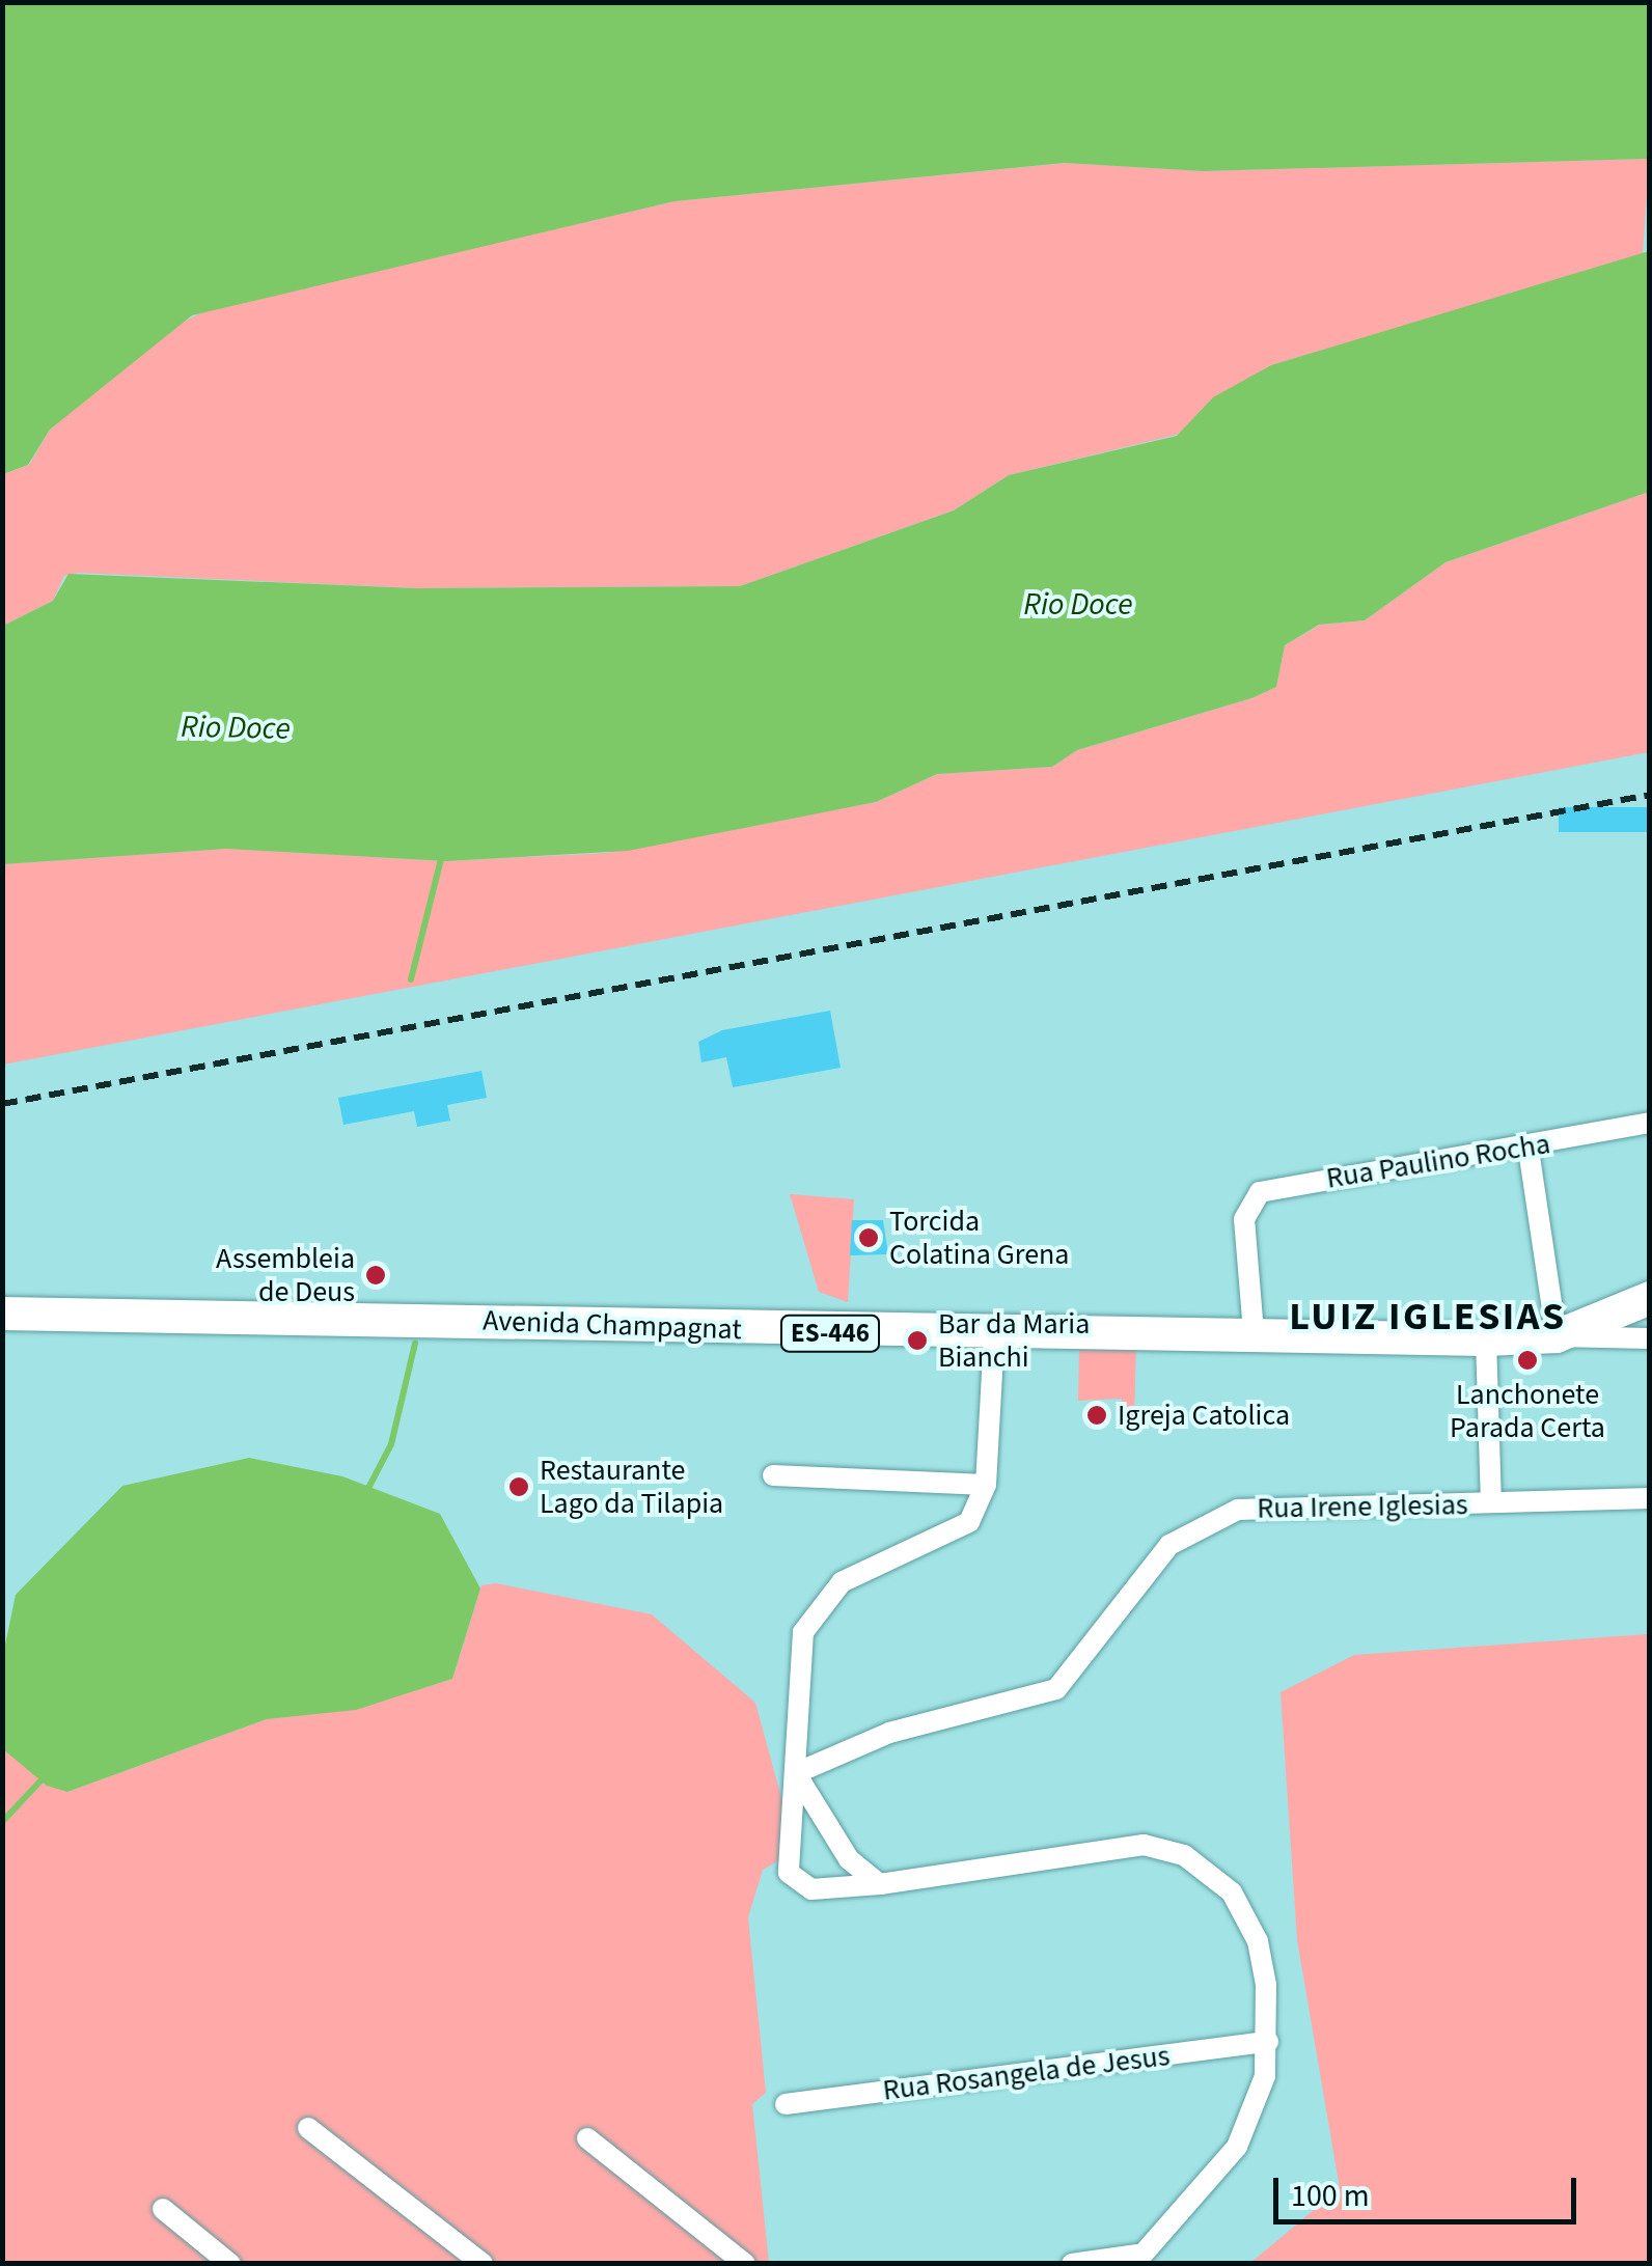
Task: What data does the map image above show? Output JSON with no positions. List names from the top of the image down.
{
  "streets": {
    "main road": ["Avenida Champagnat", "ES-446"],
    "street": ["Rua Paulino Rocha", "Rua Irene Iglesias", "Rua Rosangela de Jesus"]
  },
  "crossings": [
    ["Rua Paulino Rocha", "Avenida Champagnat"]
  ],
  "districts": ["LUIZ IGLESIAS"],
  "water": ["Rio Doce"],
  "places": [
    "Torcida Colatina Grena",
    "Assembleia de Deus",
    "Bar da Maria Bianchi",
    "Lanchonete Parada Certa",
    "Igreja Catolica",
    "Restaurante Lago da Tilapia"
  ],
  "scale_bar": "100 m"
}
